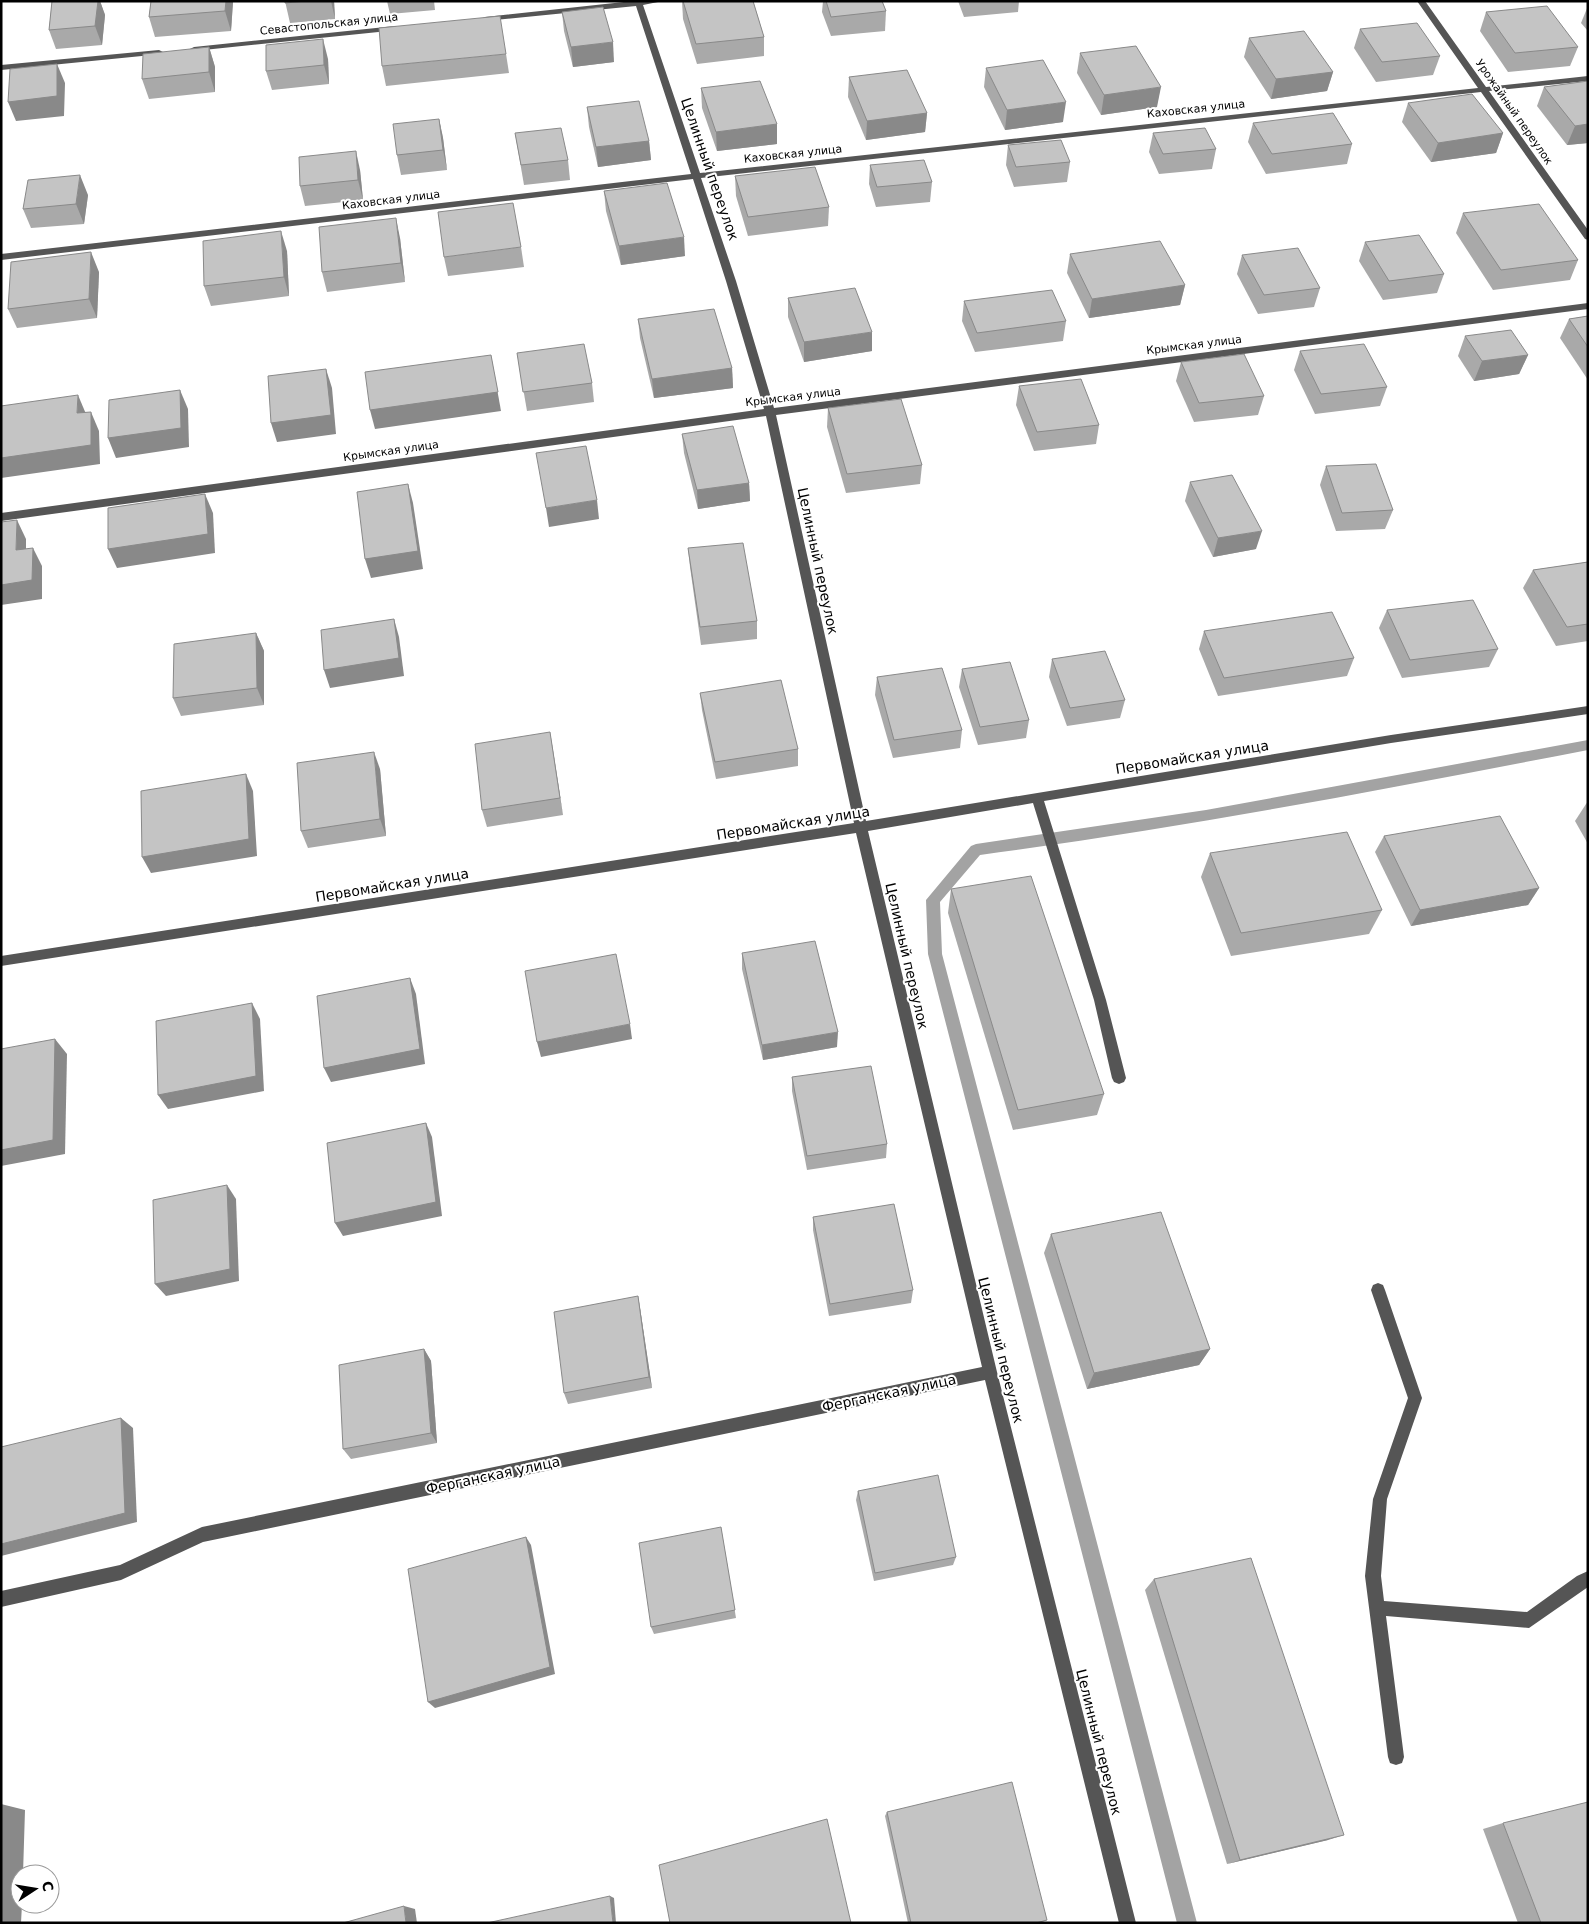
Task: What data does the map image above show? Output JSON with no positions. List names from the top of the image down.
{
  "streets": {
    "street": [
      "Севастопольская улица",
      "Каховская улица",
      "Урожайный переулок",
      "Целинный переулок",
      "Крымская улица",
      "Первомайская улица",
      "Ферганская улица"
    ]
  },
  "crossings": [
    ["Каховская улица", "Урожайный переулок"],
    ["Каховская улица", "Целинный переулок"],
    ["Целинный переулок", "Крымская улица"],
    ["Целинный переулок", "Первомайская улица"],
    ["Целинный переулок", "Ферганская улица"]
  ],
  "north": "right"
}
